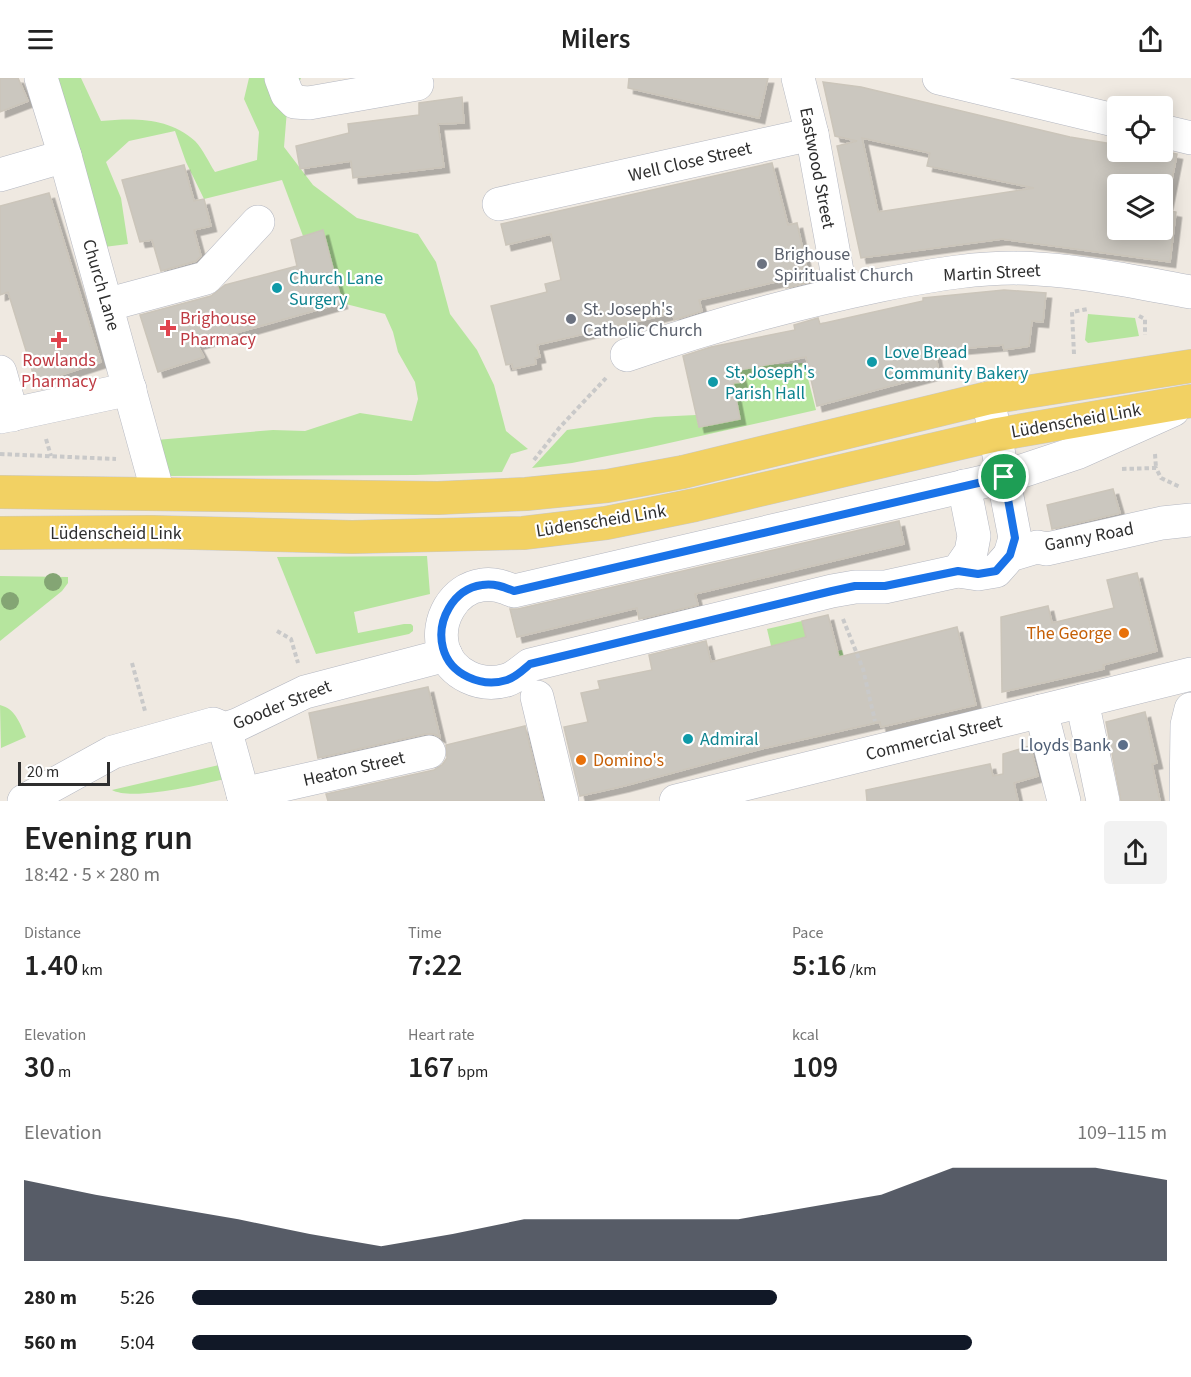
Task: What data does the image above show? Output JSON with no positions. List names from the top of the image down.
{
  "streets": {
    "main road": ["Lüdenscheid Link"],
    "street": [
      "Well Close Street",
      "Eastwood Street",
      "Martin Street",
      "Church Lane",
      "Ganny Road",
      "Gooder Street",
      "Commercial Street",
      "Heaton Street"
    ]
  },
  "crossings": [
    ["Well Close Street", "Eastwood Street"],
    ["Eastwood Street", "Martin Street"],
    ["Church Lane", "Lüdenscheid Link"],
    ["Ganny Road", "Gooder Street"]
  ],
  "places": {
    "other": [
      "Brighouse Spiritualist Church",
      "Church Lane Surgery",
      "St. Joseph's Catholic Church",
      "Love Bread Community Bakery",
      "St, Joseph's Parish Hall",
      "The George",
      "Admiral",
      "Lloyds Bank",
      "Domino's"
    ],
    "health": ["Brighouse Pharmacy", "Rowlands Pharmacy"]
  },
  "scale_bar": "20 m",
  "page": {
    "header": "Milers",
    "scale": "20 m",
    "heading": ["Evening run", "18:42 · 5 × 280 m"],
    "stats": [
      ["Distance", "1.40 km"],
      ["Time", "7:22"],
      ["Pace", "5:16 /km"],
      ["Elevation", "30 m"],
      ["Heart rate", "167 bpm"],
      ["kcal", "109"]
    ],
    "chart": ["Elevation", "109–115 m"],
    "list": [
      {
        "name": "280 m",
        "note": "5:26"
      },
      {
        "name": "560 m",
        "note": "5:04"
      }
    ]
  }
}
